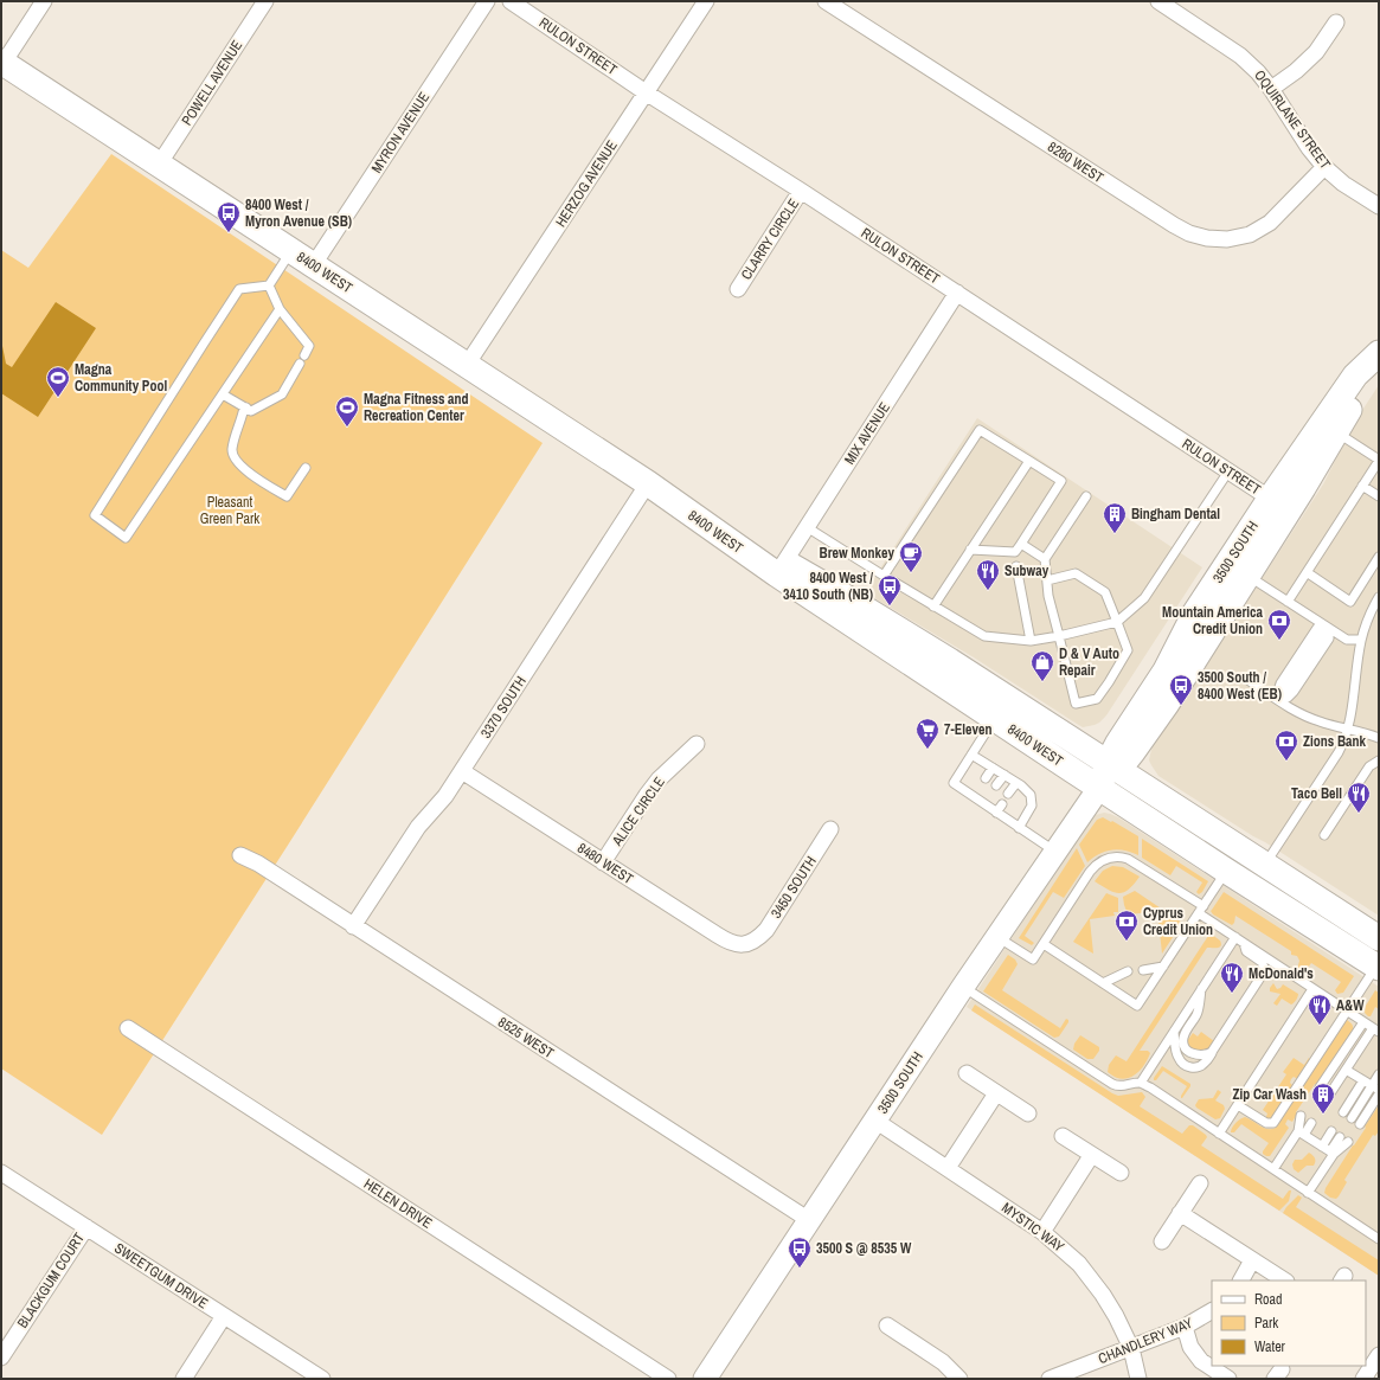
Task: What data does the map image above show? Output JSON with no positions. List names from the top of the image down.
{
  "streets": {
    "main road": ["8400 WEST", "3500 SOUTH"],
    "street": [
      "RULON STREET",
      "POWELL AVENUE",
      "OQUIRLANE STREET",
      "MYRON AVENUE",
      "8280 WEST",
      "HERZOG AVENUE",
      "CLARRY CIRCLE",
      "MIX AVENUE",
      "3370 SOUTH",
      "ALICE CIRCLE",
      "8480 WEST",
      "3450 SOUTH",
      "8525 WEST",
      "HELEN DRIVE",
      "MYSTIC WAY",
      "SWEETGUM DRIVE",
      "BLACKGUM COURT",
      "CHANDLERY WAY"
    ]
  },
  "crossings": [
    ["RULON STREET", "HERZOG AVENUE"],
    ["RULON STREET", "CLARRY CIRCLE"],
    ["RULON STREET", "MIX AVENUE"],
    ["RULON STREET", "3500 SOUTH"],
    ["POWELL AVENUE", "8400 WEST"],
    ["OQUIRLANE STREET", "8280 WEST"],
    ["MYRON AVENUE", "8400 WEST"],
    ["HERZOG AVENUE", "8400 WEST"],
    ["8400 WEST", "MIX AVENUE"],
    ["8400 WEST", "3500 SOUTH"],
    ["8400 WEST", "3370 SOUTH"],
    ["3500 SOUTH", "8525 WEST"],
    ["3500 SOUTH", "MYSTIC WAY"],
    ["3370 SOUTH", "8480 WEST"],
    ["3370 SOUTH", "8525 WEST"],
    ["ALICE CIRCLE", "8480 WEST"],
    ["8480 WEST", "3450 SOUTH"],
    ["MYSTIC WAY", "CHANDLERY WAY"],
    ["SWEETGUM DRIVE", "BLACKGUM COURT"]
  ],
  "parks": ["Pleasant Green Park"],
  "places": {
    "bus stop": [
      "8400 West / Myron Avenue (SB)",
      "8400 West / 3410 South (NB)",
      "3500 South / 8400 West (EB)",
      "3500 S @ 8535 W"
    ],
    "sports": ["Magna Community Pool", "Magna Fitness and Recreation Center"],
    "building": ["Bingham Dental", "Zip Car Wash"],
    "cafe": ["Brew Monkey"],
    "restaurant": [
      "Subway",
      "Taco Bell",
      "McDonald's",
      "A&W"
    ],
    "bank": ["Mountain America Credit Union", "Zions Bank", "Cyprus Credit Union"],
    "shop": ["D & V Auto Repair"],
    "supermarket": ["7-Eleven"]
  },
  "legend": ["Road", "Park", "Water"]
}
